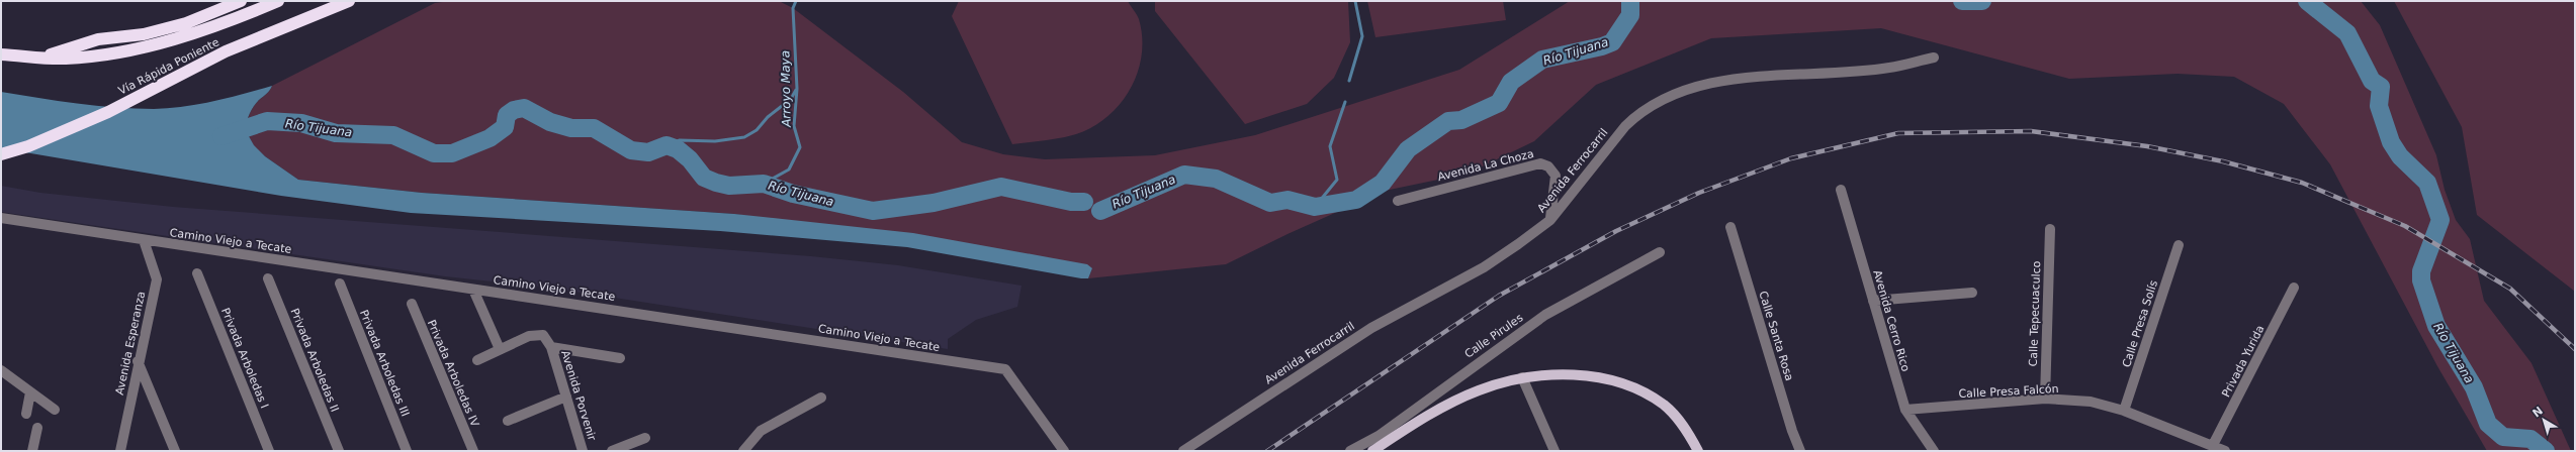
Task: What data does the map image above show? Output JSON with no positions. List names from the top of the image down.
{
  "streets": {
    "highway": ["Vía Rápida Poniente"],
    "street": [
      "Avenida La Choza",
      "Avenida Ferrocarril",
      "Camino Viejo a Tecate",
      "Calle Tepecuaculco",
      "Avenida Cerro Rico",
      "Calle Presa Solís",
      "Calle Pirules",
      "Calle Santa Rosa",
      "Avenida Esperanza",
      "Privada Arboledas I",
      "Privada Arboledas II",
      "Privada Yurida",
      "Privada Arboledas III",
      "Privada Arboledas IV",
      "Calle Presa Falcón",
      "Avenida Porvenir"
    ]
  },
  "crossings": [
    ["Avenida La Choza", "Avenida Ferrocarril"],
    ["Camino Viejo a Tecate", "Avenida Esperanza"],
    ["Calle Tepecuaculco", "Calle Presa Falcón"],
    ["Avenida Cerro Rico", "Calle Presa Falcón"],
    ["Calle Presa Solís", "Calle Presa Falcón"],
    ["Privada Yurida", "Calle Presa Falcón"]
  ],
  "water": ["Río Tijuana", "Arroyo Maya"],
  "north": "top left"
}
